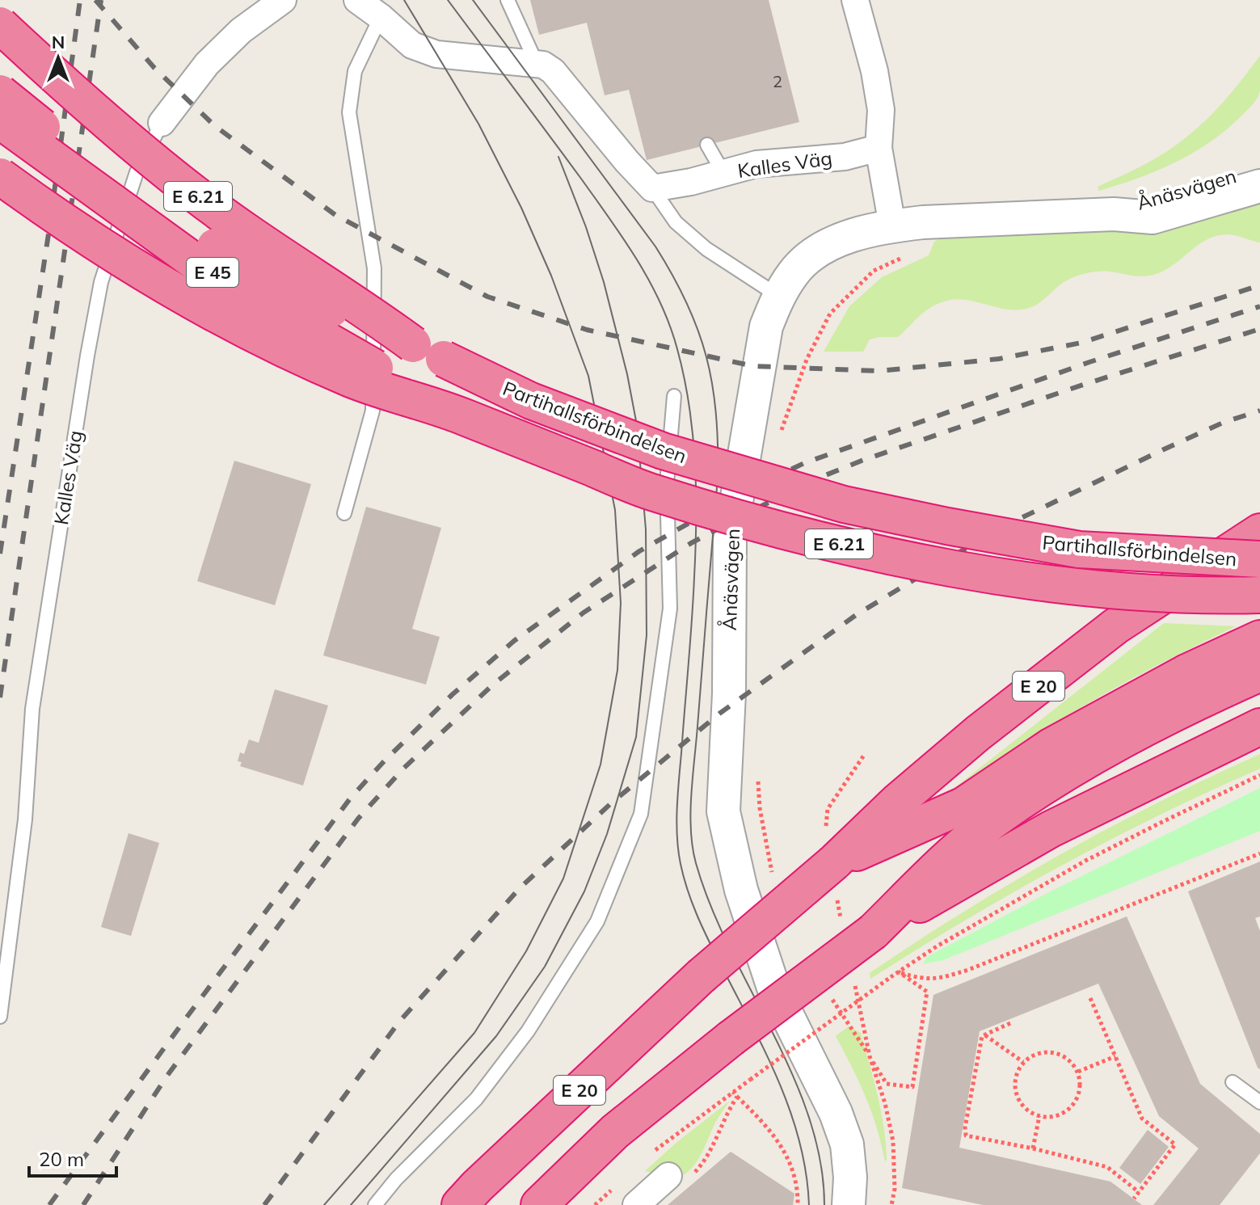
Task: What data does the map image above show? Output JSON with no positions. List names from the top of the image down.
{
  "streets": {
    "highway": [
      "E 6.21",
      "E 45",
      "Partihallsförbindelsen",
      "E 20"
    ],
    "street": ["Kalles Väg", "Ånäsvägen"]
  },
  "crossings": [
    ["E 6.21", "Partihallsförbindelsen"]
  ],
  "house_numbers": ["2"],
  "scale_bar": "20 m",
  "north": "top"
}
